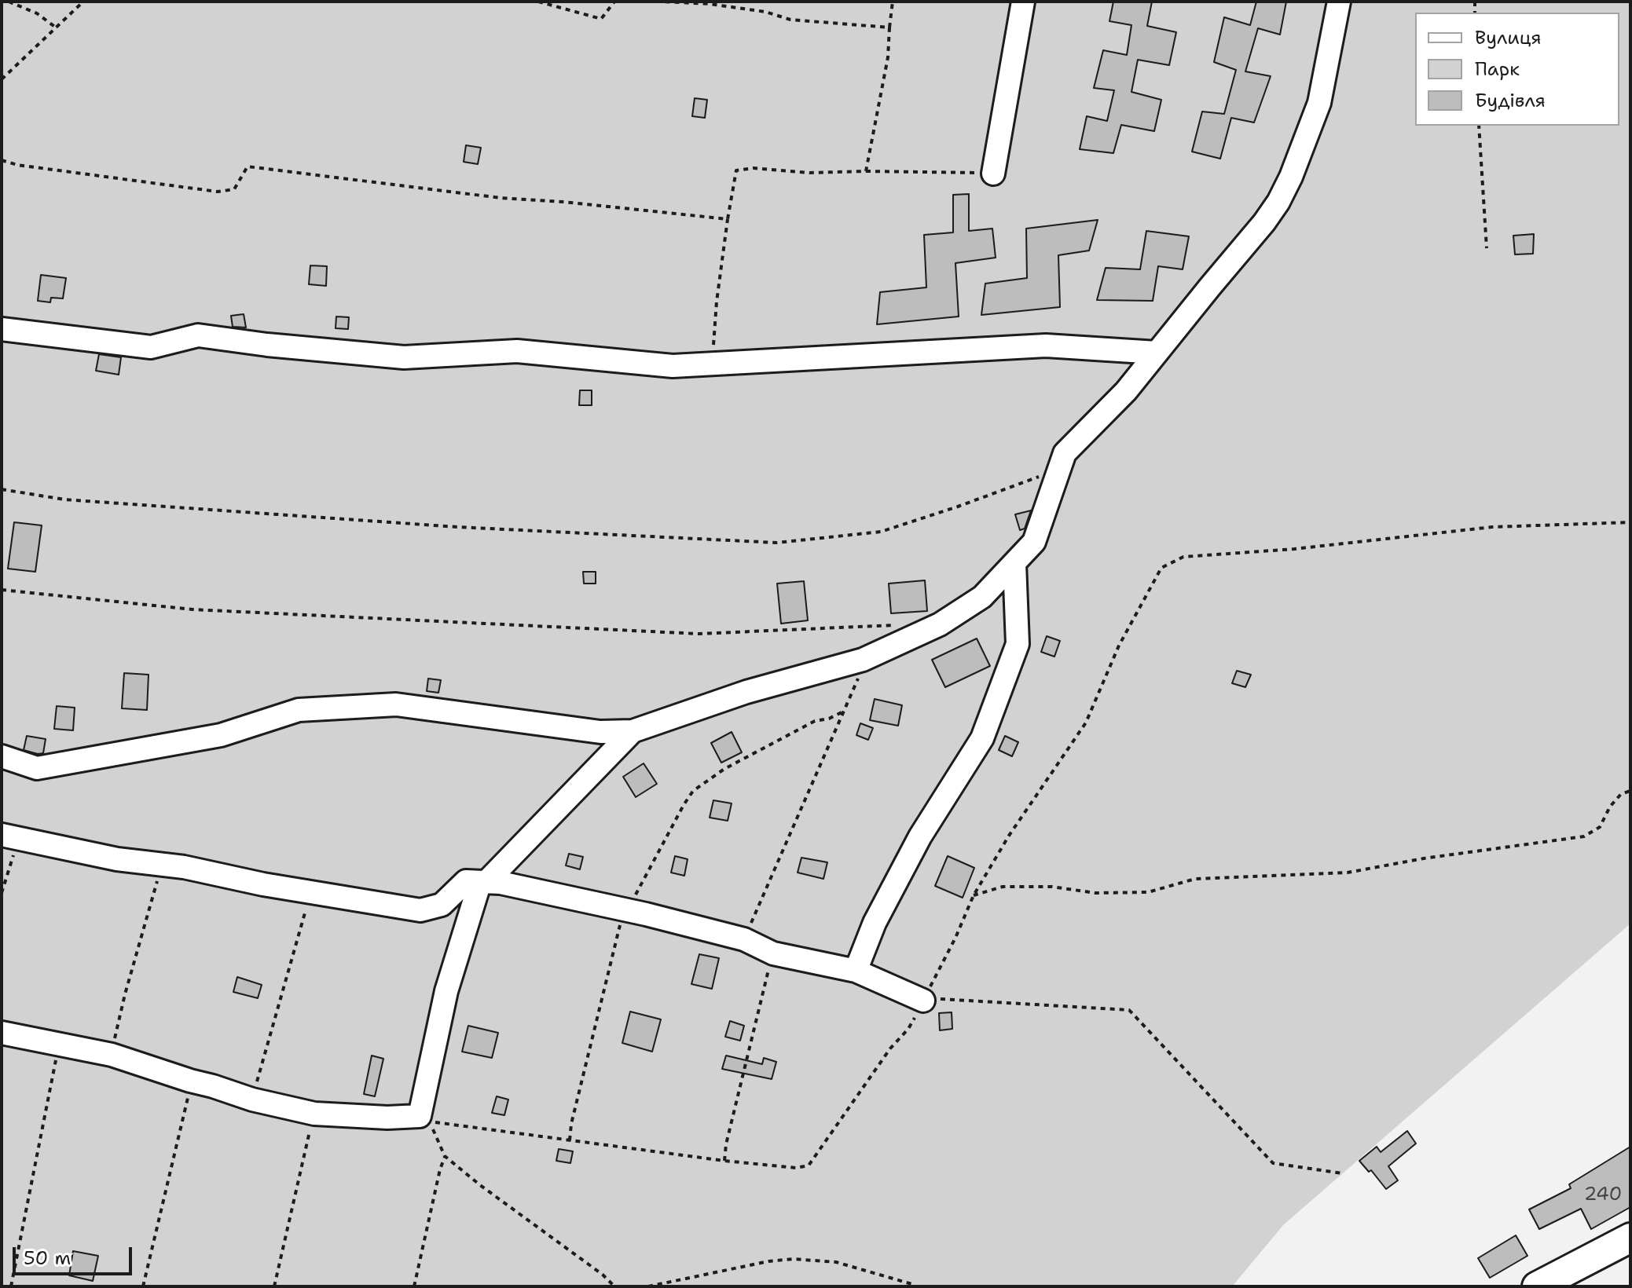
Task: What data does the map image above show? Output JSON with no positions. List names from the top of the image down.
{
  "house_numbers": ["240"],
  "legend": ["Вулиця", "Парк", "Будівля"],
  "scale_bar": "50 m"
}
